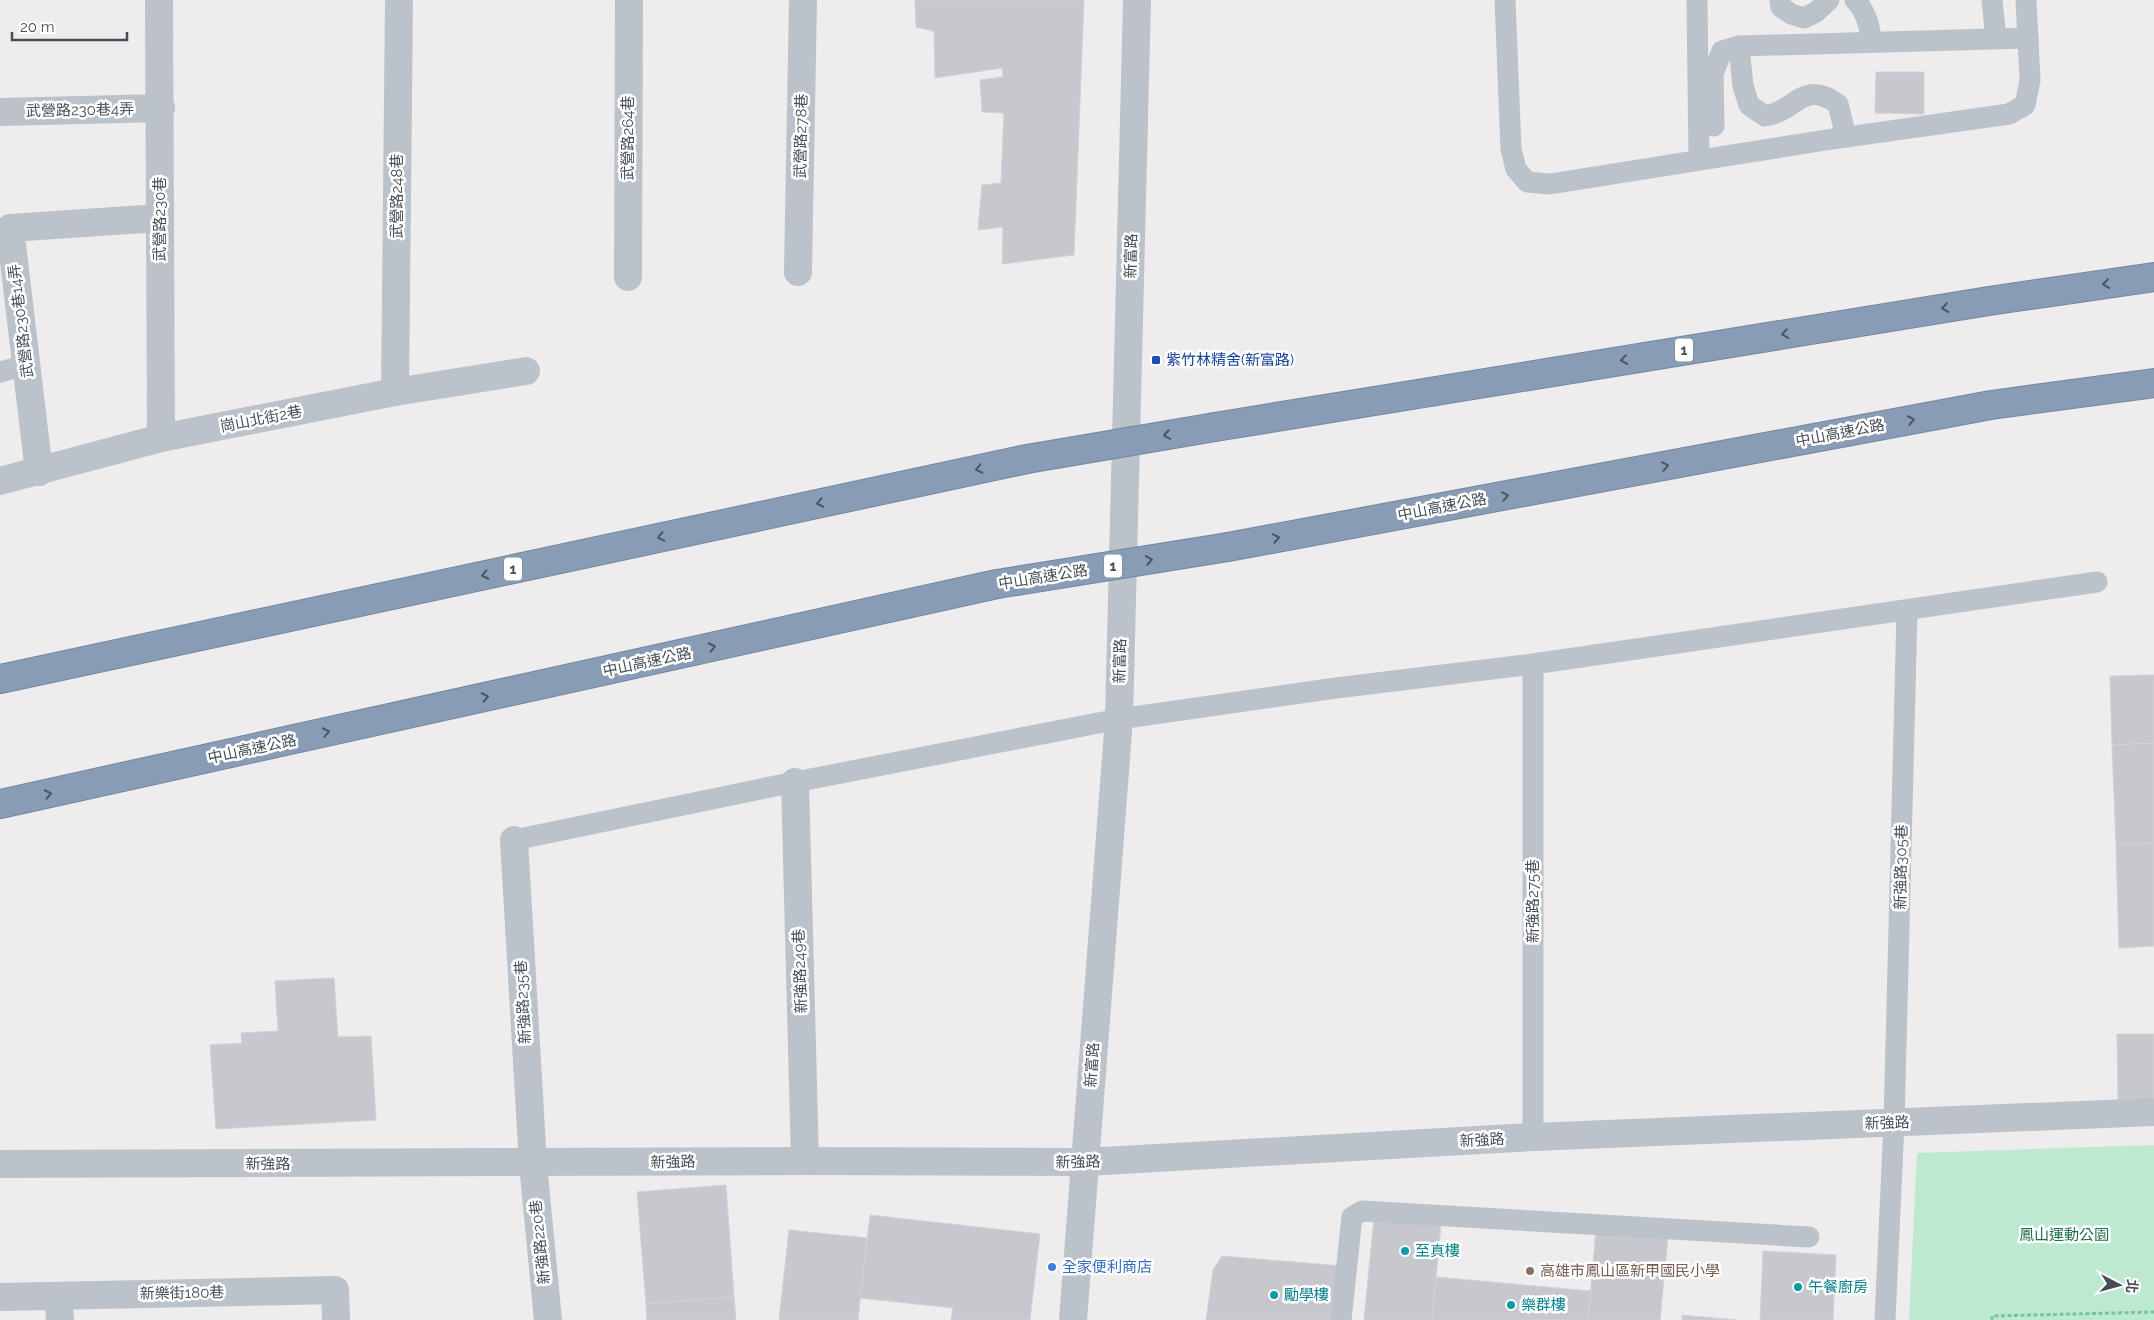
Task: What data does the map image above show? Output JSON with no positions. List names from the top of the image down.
{
  "streets": {
    "highway": ["1", "中山高速公路"],
    "street": [
      "武營路230巷4弄",
      "武營路278巷",
      "武營路264巷",
      "武營路248巷",
      "武營路230巷",
      "新富路",
      "武營路230巷14弄",
      "崗山北街2巷",
      "新強路249巷",
      "新強路235巷",
      "新強路",
      "新強路220巷",
      "新樂街180巷"
    ],
    "lane": ["新強路305巷", "新強路275巷"]
  },
  "crossings": [
    ["武營路230巷4弄", "武營路230巷"],
    ["武營路248巷", "崗山北街2巷"],
    ["武營路230巷", "武營路230巷14弄"],
    ["武營路230巷", "崗山北街2巷"],
    ["新富路", "新強路"],
    ["武營路230巷14弄", "崗山北街2巷"],
    ["新強路305巷", "新強路"],
    ["新強路275巷", "新強路"],
    ["新強路249巷", "新強路"],
    ["新強路235巷", "新強路"],
    ["新強路235巷", "新強路220巷"],
    ["新強路", "新強路220巷"]
  ],
  "parks": ["鳳山運動公園"],
  "places": {
    "transit": ["紫竹林精舍(新富路)"],
    "other": [
      "至真樓",
      "全家便利商店",
      "高雄市鳳山區新甲國民小學",
      "午餐廚房",
      "勵學樓",
      "樂群樓"
    ]
  },
  "scale_bar": "20 m",
  "north": "right"
}
